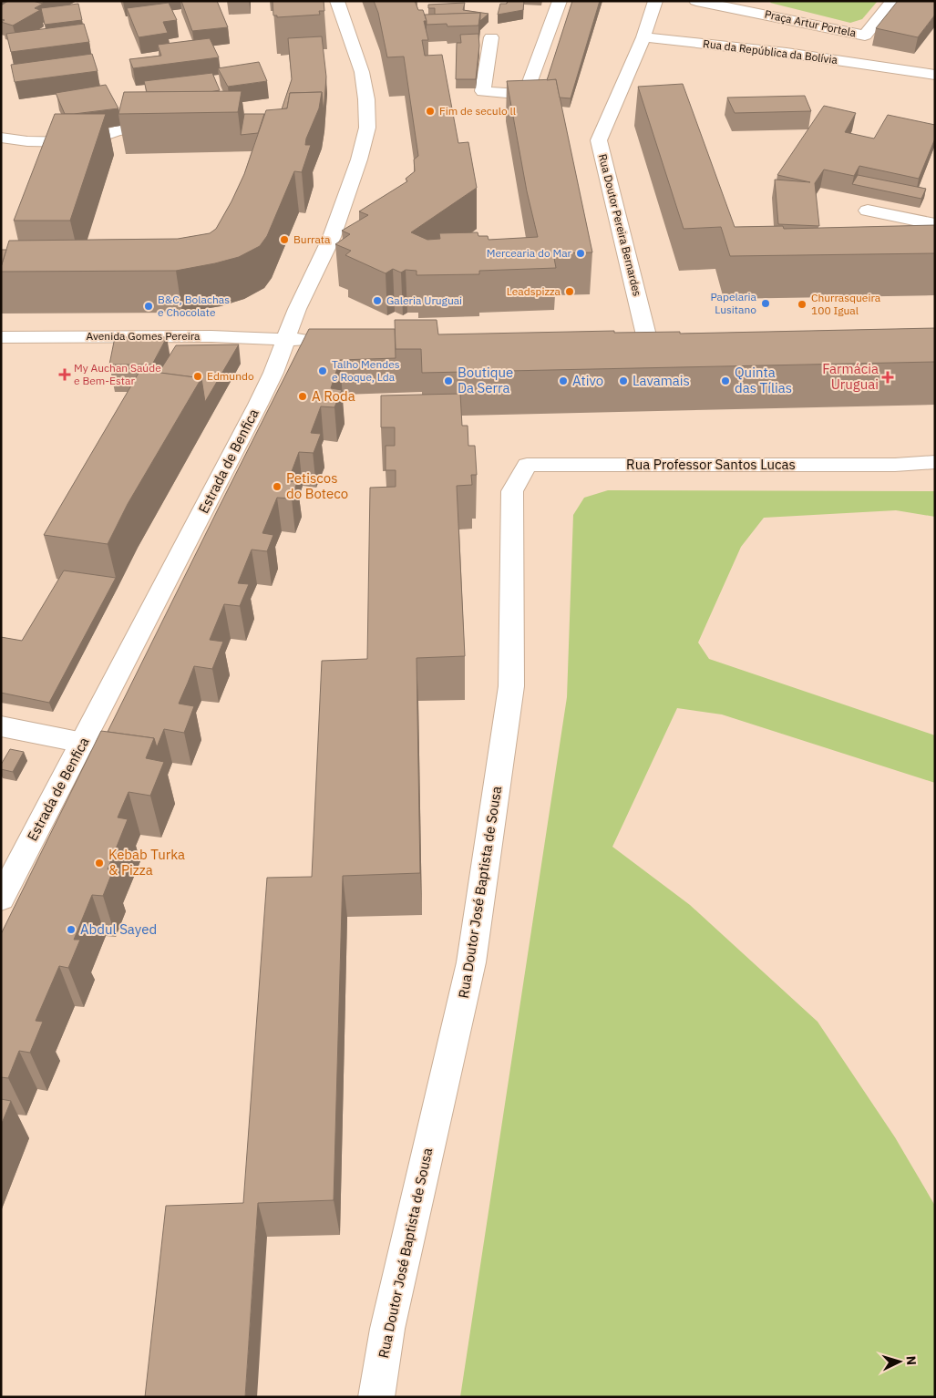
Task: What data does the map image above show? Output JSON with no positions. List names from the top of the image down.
{
  "streets": {
    "street": [
      "Praça Artur Portela",
      "Rua da República da Bolívia",
      "Rua Doutor Pereira Bernardes",
      "Avenida Gomes Pereira",
      "Estrada de Benfica",
      "Rua Professor Santos Lucas",
      "Rua Doutor José Baptista de Sousa"
    ]
  },
  "crossings": [
    ["Rua da República da Bolívia", "Rua Doutor Pereira Bernardes"],
    ["Avenida Gomes Pereira", "Estrada de Benfica"],
    ["Rua Professor Santos Lucas", "Rua Doutor José Baptista de Sousa"]
  ],
  "places": {
    "other": [
      "Fim de seculo ll",
      "Burrata",
      "Mercearia do Mar",
      "Leadspizza",
      "Galeria Uruguai",
      "Papelaria Lusitano",
      "Churrasqueira 100 Igual",
      "B&C, Bolachas e Chocolate",
      "Talho Mendes e Roque, Lda",
      "Edmundo",
      "Boutique Da Serra",
      "Ativo",
      "Lavamais",
      "Quinta das Tílias",
      "A Roda",
      "Petiscos do Boteco",
      "Kebab Turka & Pizza",
      "Abdul Sayed"
    ],
    "health": ["My Auchan Saúde e Bem-Estar", "Farmácia Uruguai"]
  },
  "north": "right"
}
